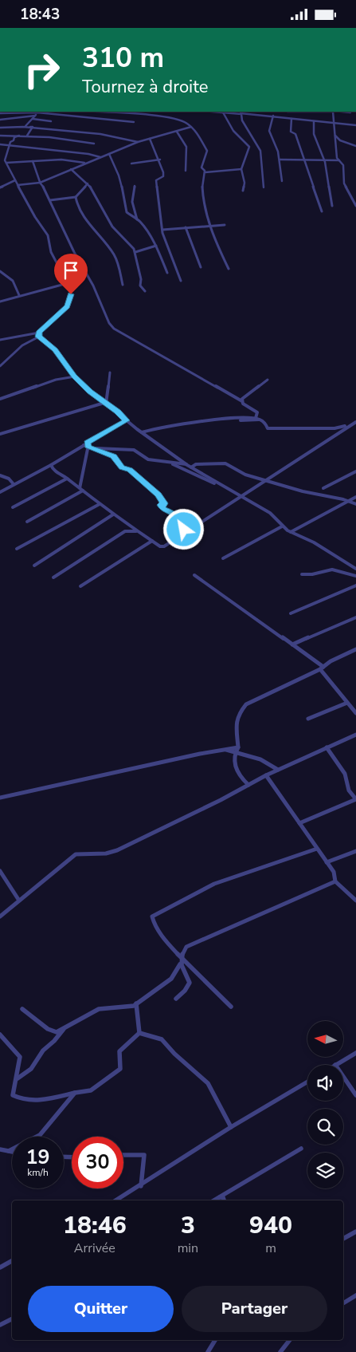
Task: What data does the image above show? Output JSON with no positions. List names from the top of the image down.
{
  "north": "left",
  "page": {
    "status": "18:43",
    "turn": ["310 m", "Tournez à droite"],
    "speed": "19 km/h",
    "limit": "30",
    "eta": [
      "18:46",
      "Arrivée",
      "3",
      "min",
      "940",
      "m"
    ],
    "buttons": ["Quitter", "Partager"]
  }
}
